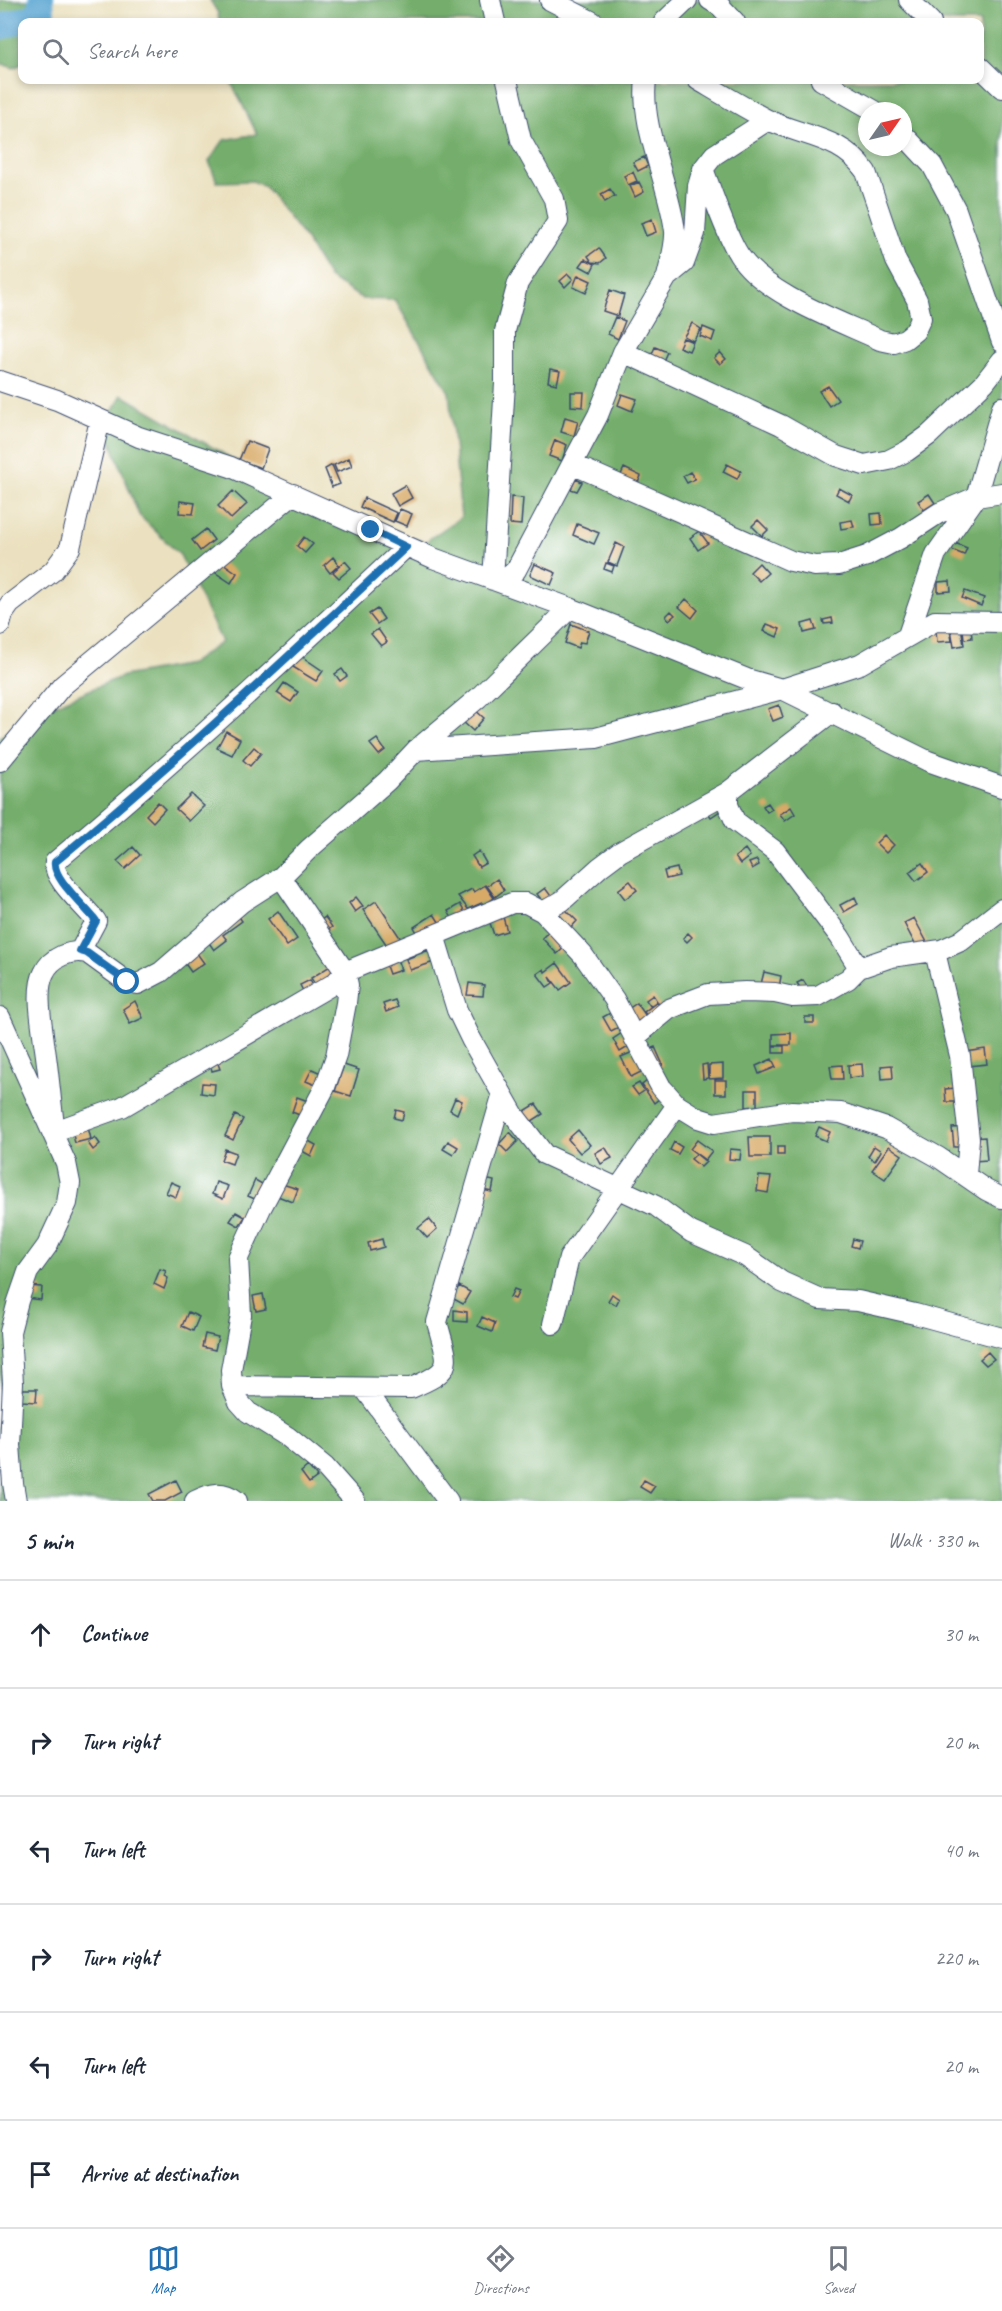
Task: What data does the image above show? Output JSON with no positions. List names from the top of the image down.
{
  "north": "top right",
  "page": {
    "search": "Search here",
    "heading": ["5 min", "Walk · 330 m"],
    "list": [
      ["Continue", "30 m"],
      ["Turn right", "20 m"],
      ["Turn left", "40 m"],
      ["Turn right", "220 m"],
      ["Turn left", "20 m"],
      "Arrive at destination"
    ],
    "nav": ["Map", "Directions", "Saved"]
  }
}
